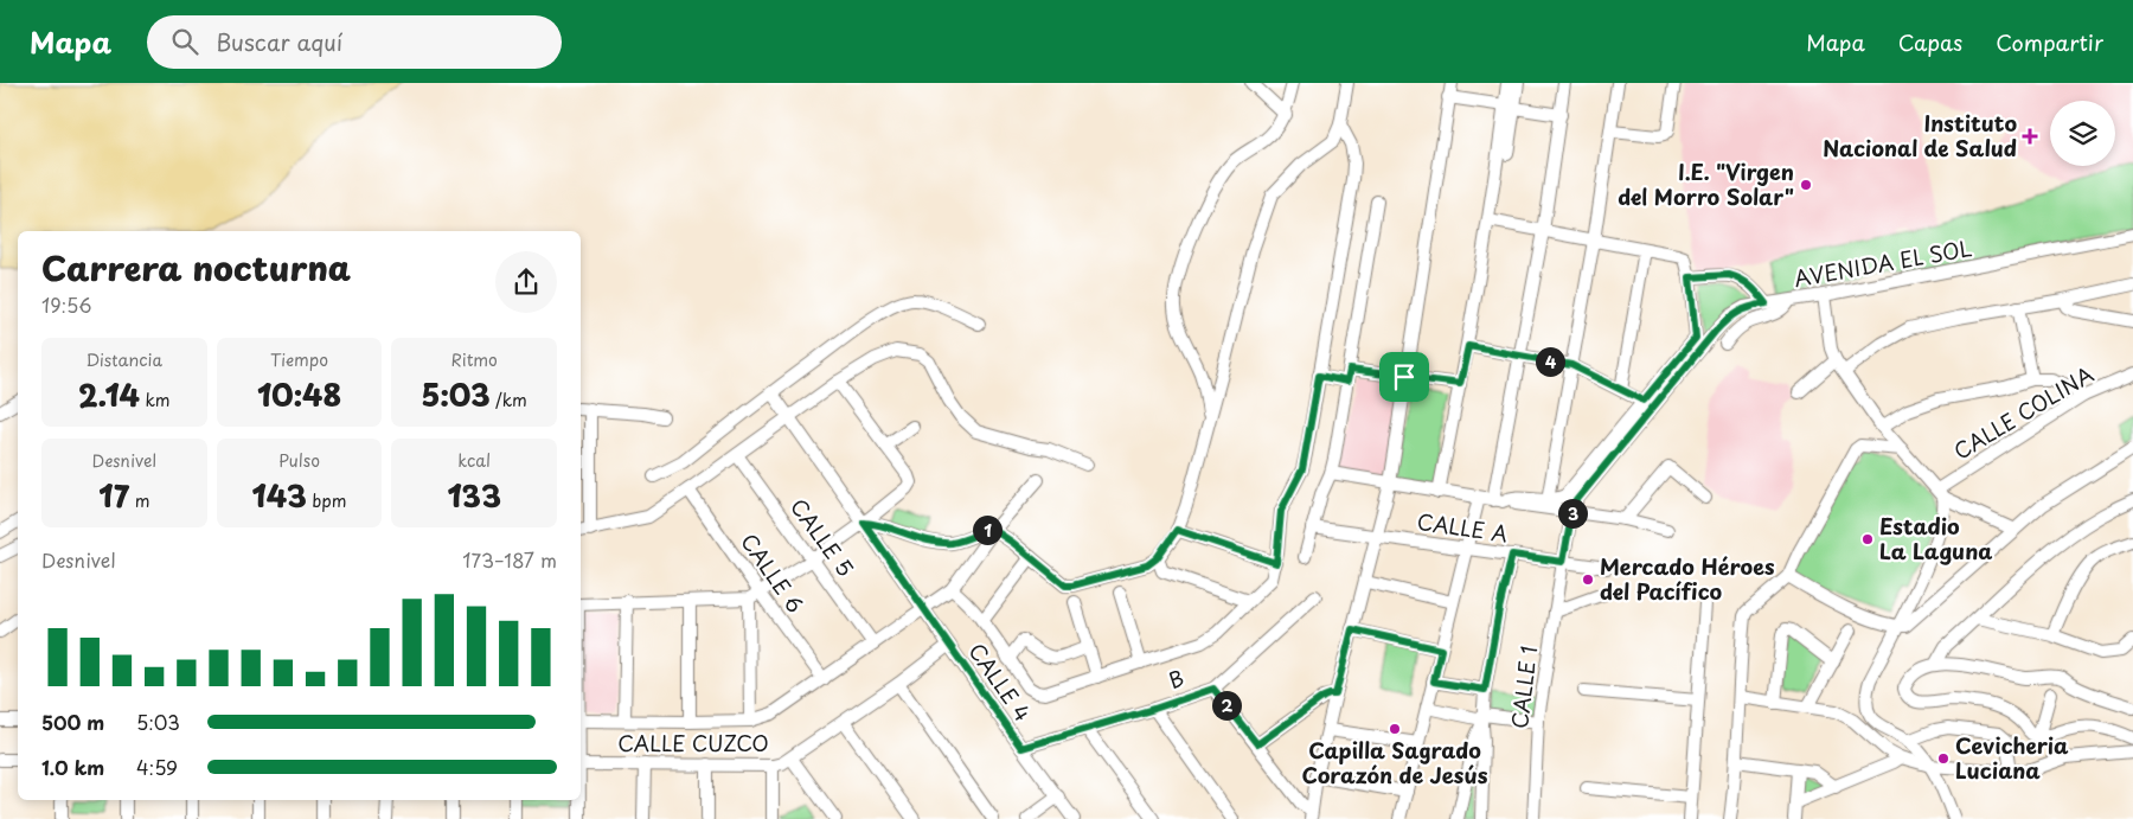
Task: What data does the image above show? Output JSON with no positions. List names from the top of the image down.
{
  "streets": {
    "street": [
      "AVENIDA EL SOL",
      "CALLE COLINA",
      "CALLE A",
      "CALLE 5",
      "CALLE 6",
      "B",
      "CALLE 4",
      "CALLE 1",
      "CALLE CUZCO"
    ]
  },
  "crossings": [
    ["AVENIDA EL SOL", "CALLE A"],
    ["AVENIDA EL SOL", "CALLE 1"],
    ["CALLE A", "CALLE 1"],
    ["B", "CALLE 4"],
    ["CALLE 4", "CALLE CUZCO"]
  ],
  "places": {
    "health": ["Instituto Nacional de Salud"],
    "other": [
      "I.E. \"Virgen del Morro Solar\"",
      "Estadio La Laguna",
      "Mercado Héroes del Pacífico",
      "Capilla Sagrado Corazón de Jesús",
      "Cevicheria Luciana"
    ]
  },
  "page": {
    "header": "Mapa",
    "search": "Buscar aquí",
    "nav": ["Mapa", "Capas", "Compartir"],
    "heading": ["Carrera nocturna", "19:56"],
    "stats": [
      ["Distancia", "2.14 km"],
      ["Tiempo", "10:48"],
      ["Ritmo", "5:03 /km"],
      ["Desnivel", "17 m"],
      ["Pulso", "143 bpm"],
      ["kcal", "133"]
    ],
    "pins": [
      "4",
      "3",
      "1",
      "2"
    ],
    "chart": ["Desnivel", "173–187 m"],
    "list": [
      {
        "name": "500 m",
        "note": "5:03"
      },
      {
        "name": "1.0 km",
        "note": "4:59"
      }
    ]
  }
}
